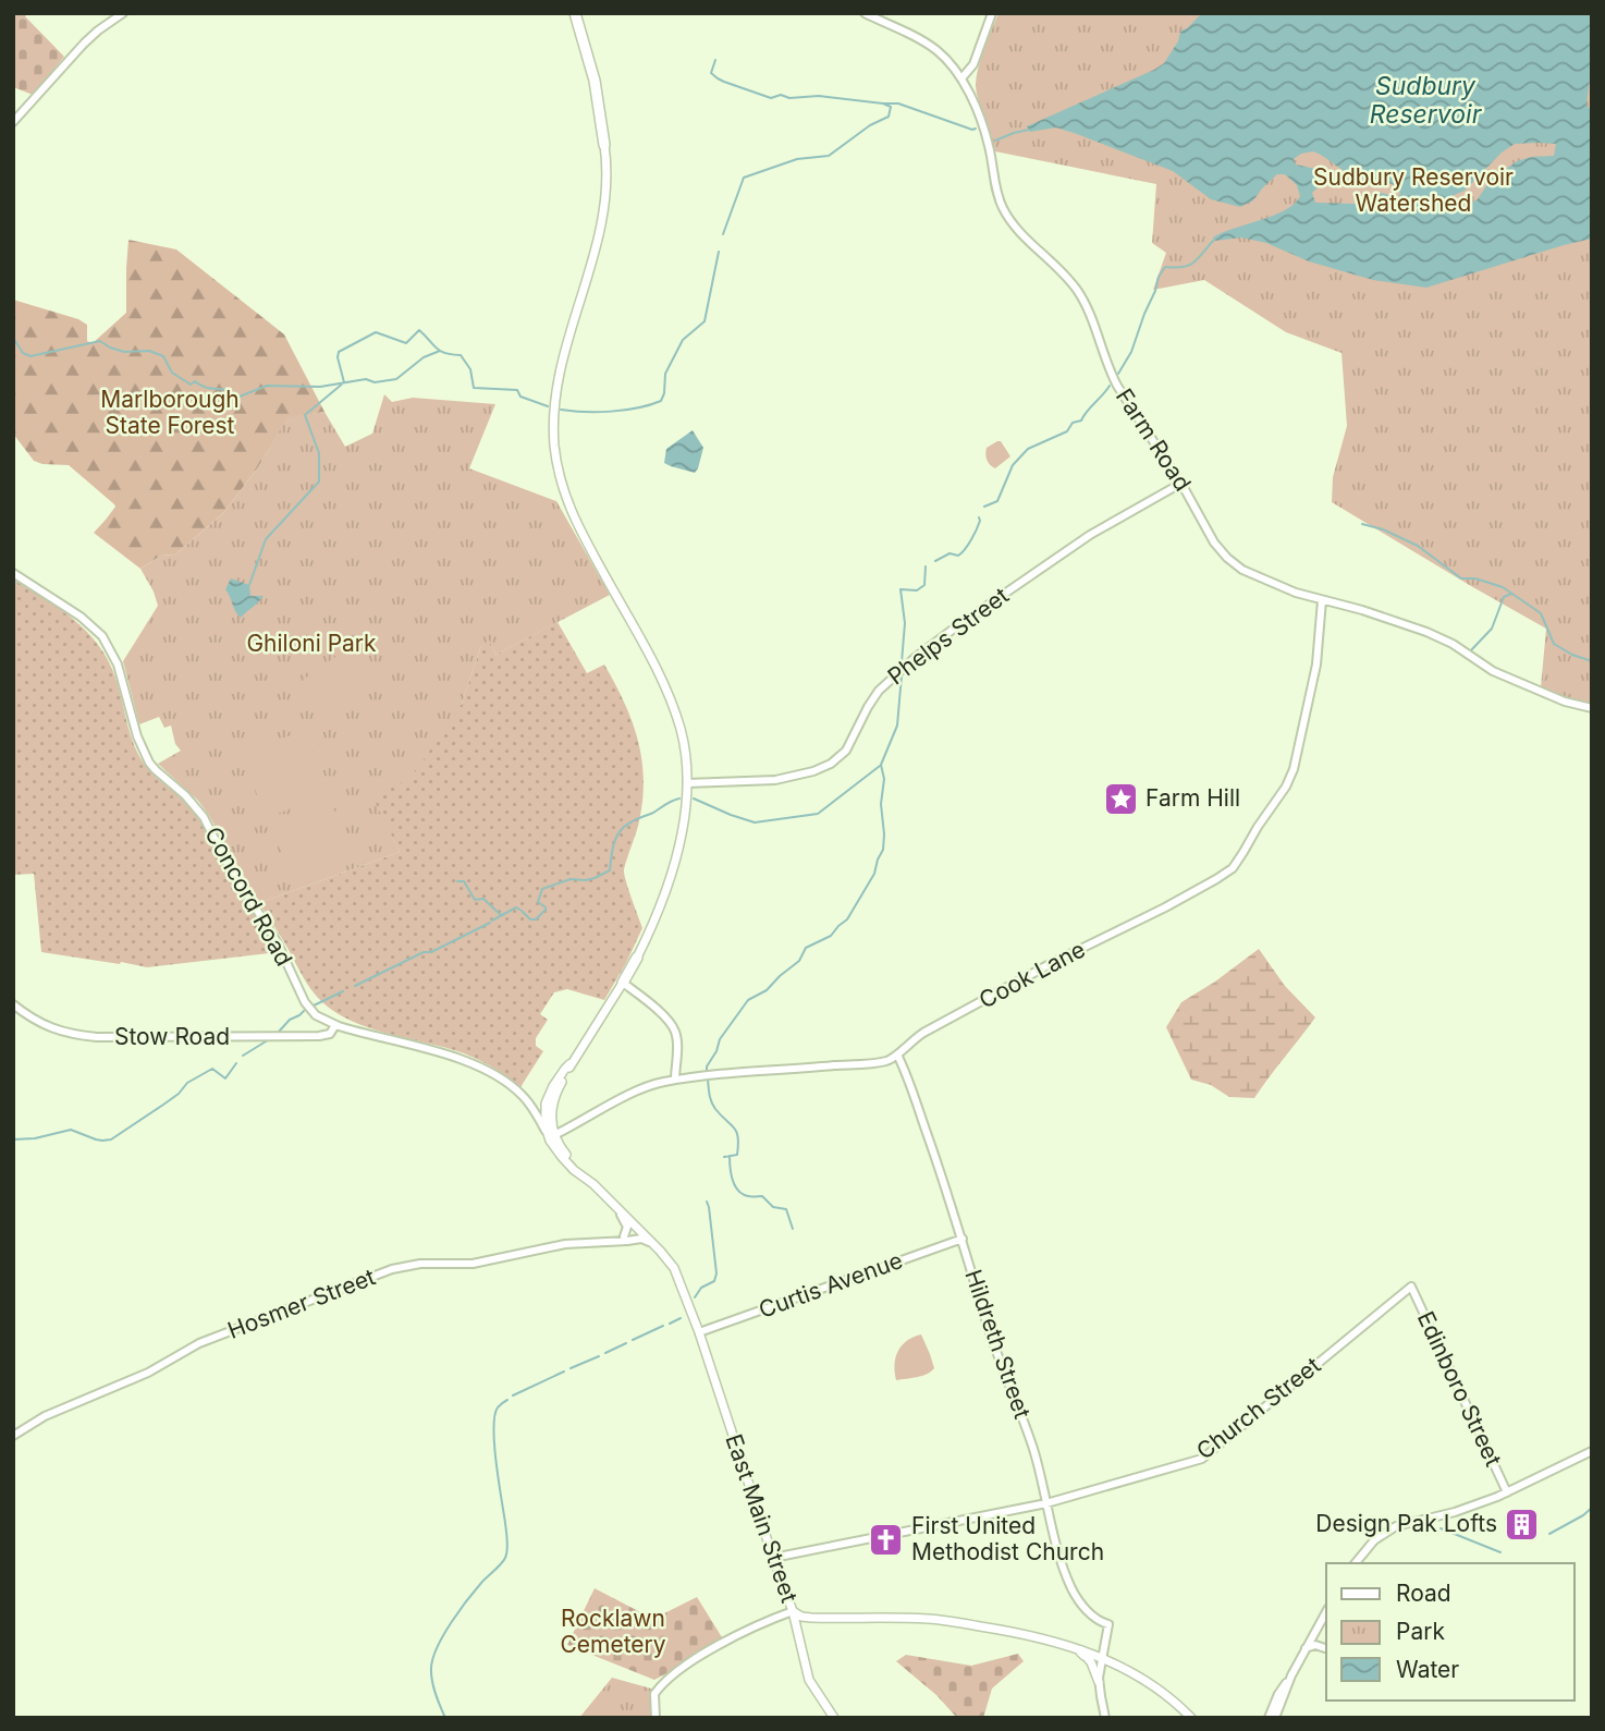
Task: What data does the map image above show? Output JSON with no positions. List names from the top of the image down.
{
  "streets": {
    "main road": ["East Main Street"],
    "street": [
      "Farm Road",
      "Phelps Street",
      "Concord Road",
      "Cook Lane",
      "Stow Road",
      "Curtis Avenue",
      "Hosmer Street",
      "Hildreth Street",
      "Edinboro Street",
      "Church Street"
    ]
  },
  "crossings": [
    ["Farm Road", "Phelps Street"],
    ["Farm Road", "Cook Lane"],
    ["Concord Road", "Cook Lane"],
    ["Concord Road", "Stow Road"],
    ["Concord Road", "East Main Street"],
    ["Cook Lane", "Hildreth Street"],
    ["Cook Lane", "East Main Street"],
    ["Curtis Avenue", "Hildreth Street"],
    ["Curtis Avenue", "East Main Street"],
    ["Hosmer Street", "East Main Street"],
    ["Hildreth Street", "Church Street"],
    ["Hildreth Street", "East Main Street"],
    ["Edinboro Street", "Church Street"],
    ["Church Street", "East Main Street"]
  ],
  "water": ["Sudbury Reservoir"],
  "parks": [
    "Sudbury Reservoir Watershed",
    "Marlborough State Forest",
    "Ghiloni Park",
    "Rocklawn Cemetery"
  ],
  "places": {
    "place": ["Farm Hill"],
    "building": ["Design Pak Lofts"],
    "church": ["First United Methodist Church"]
  },
  "legend": ["Road", "Park", "Water"]
}
